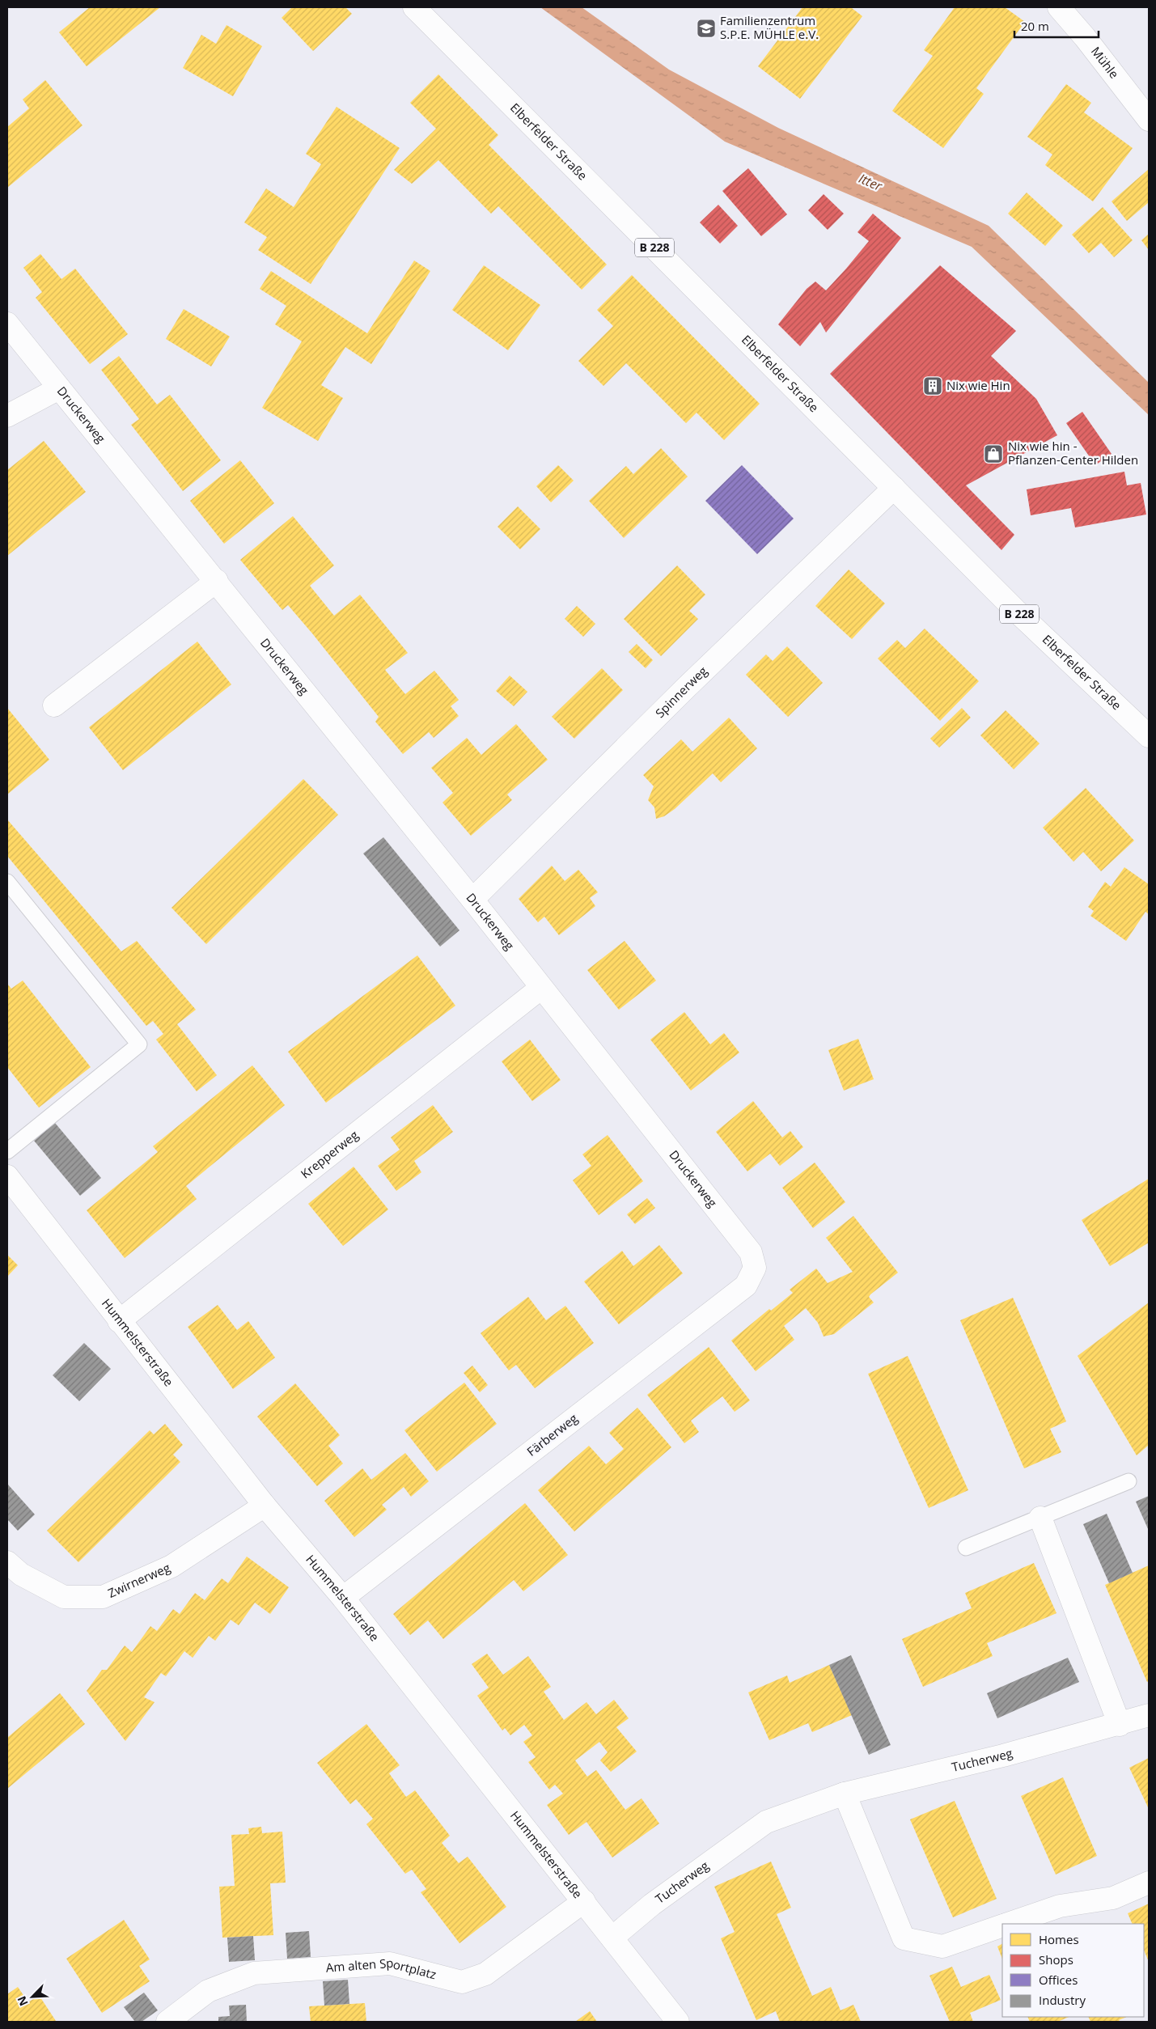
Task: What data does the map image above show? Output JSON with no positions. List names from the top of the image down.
{
  "streets": {
    "street": [
      "Mühle",
      "Elberfelder Straße",
      "B 228",
      "Druckerweg",
      "Spinnerweg",
      "Krepperweg",
      "Hummelsterstraße",
      "Färberweg",
      "Zwirnerweg",
      "Tucherweg",
      "Am alten Sportplatz"
    ]
  },
  "crossings": [
    ["Elberfelder Straße", "Spinnerweg"],
    ["Druckerweg", "Spinnerweg"],
    ["Druckerweg", "Krepperweg"],
    ["Druckerweg", "Färberweg"],
    ["Krepperweg", "Hummelsterstraße"],
    ["Hummelsterstraße", "Färberweg"],
    ["Hummelsterstraße", "Zwirnerweg"],
    ["Hummelsterstraße", "Tucherweg"],
    ["Hummelsterstraße", "Am alten Sportplatz"]
  ],
  "water": ["Itter"],
  "places": {
    "school or university": ["Familienzentrum S.P.E. MÜHLE e.V."],
    "building": ["Nix wie Hin"],
    "shop": ["Nix wie hin - Pflanzen-Center Hilden"]
  },
  "legend": [
    "Homes",
    "Shops",
    "Offices",
    "Industry"
  ],
  "scale_bar": "20 m",
  "north": "bottom left"
}
